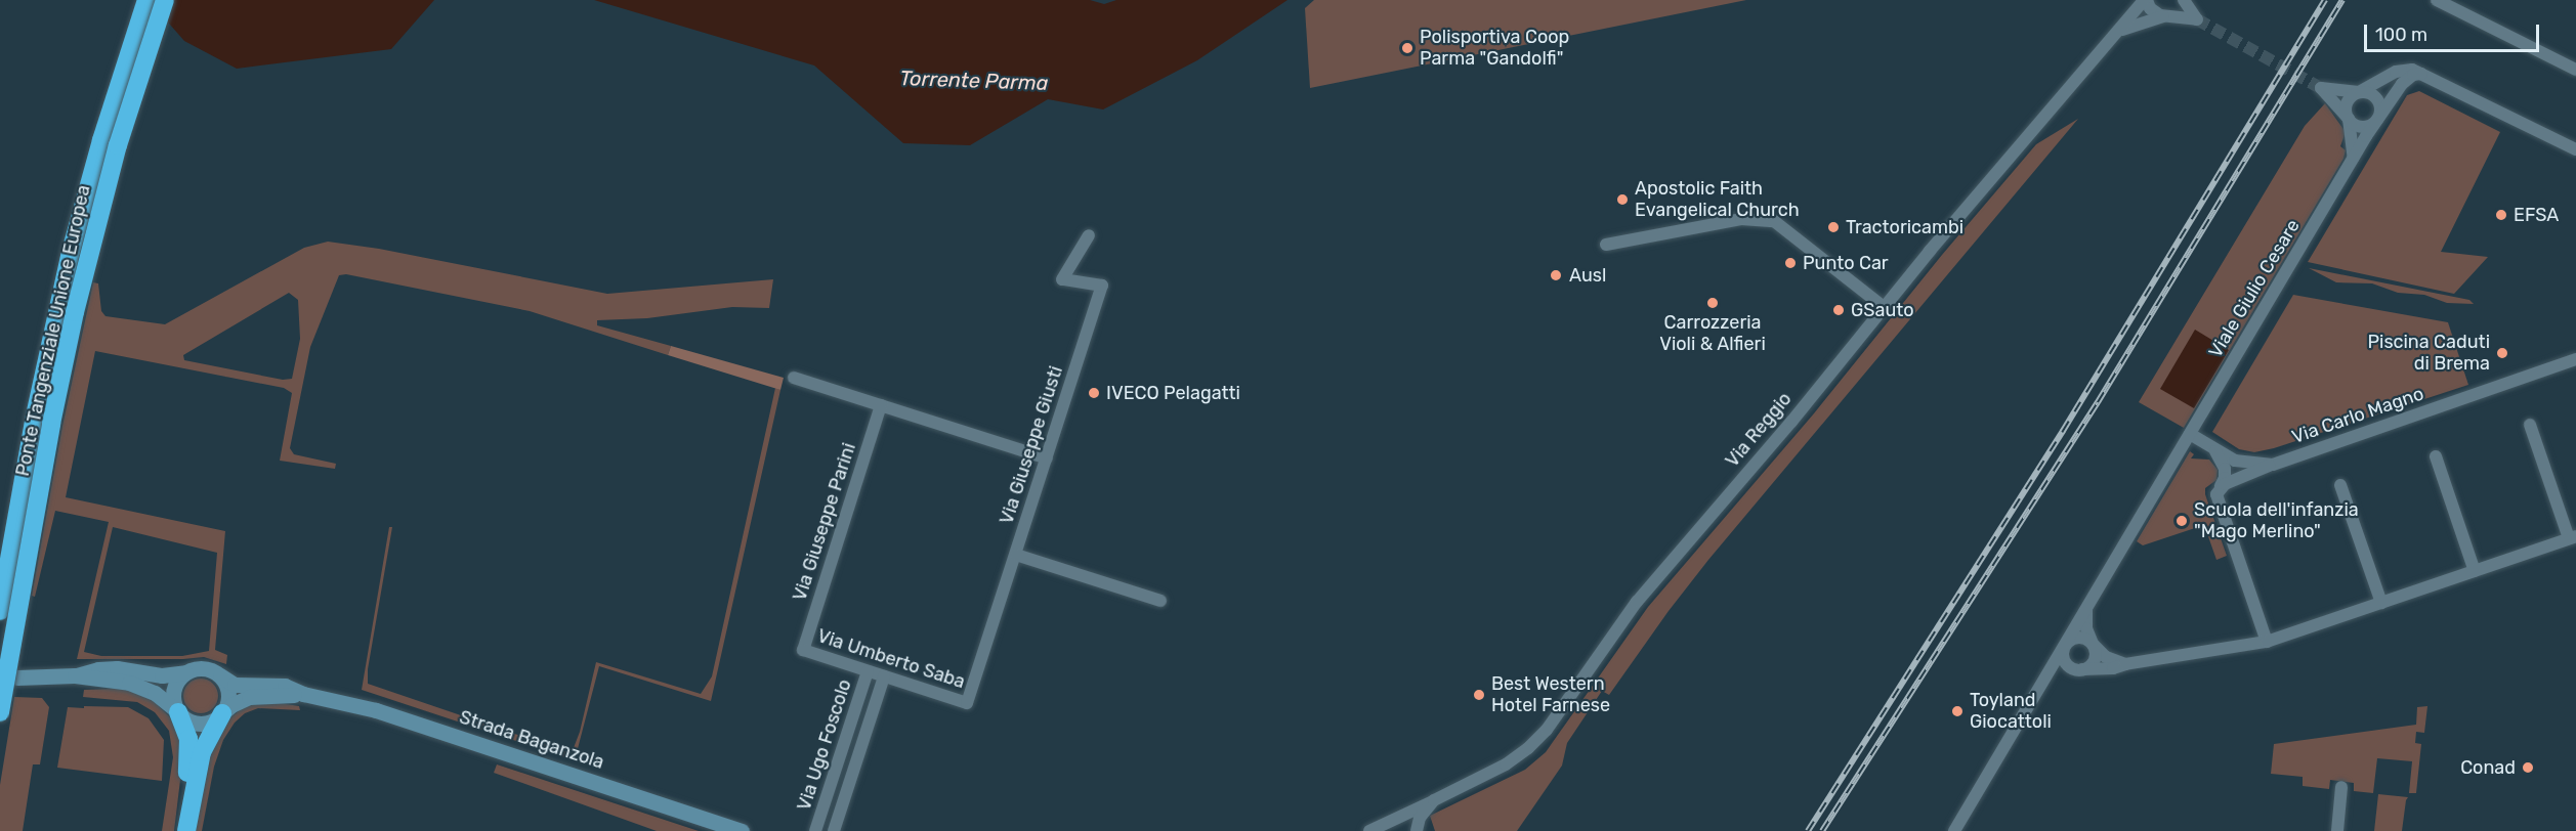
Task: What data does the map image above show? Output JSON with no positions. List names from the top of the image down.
{
  "streets": {
    "highway": ["Ponte Tangenziale Unione Europea"],
    "street": [
      "Viale Giulio Cesare",
      "Via Carlo Magno",
      "Via Reggio",
      "Via Giuseppe Giusti",
      "Via Giuseppe Parini",
      "Via Umberto Saba",
      "Strada Baganzola",
      "Via Ugo Foscolo"
    ]
  },
  "crossings": [
    ["Viale Giulio Cesare", "Via Carlo Magno"],
    ["Via Giuseppe Giusti", "Via Umberto Saba"],
    ["Via Giuseppe Parini", "Via Umberto Saba"],
    ["Via Umberto Saba", "Via Ugo Foscolo"]
  ],
  "water": ["Torrente Parma"],
  "places": [
    "Polisportiva Coop Parma \"Gandolfi\"",
    "Apostolic Faith Evangelical Church",
    "EFSA",
    "Tractoricambi",
    "Punto Car",
    "Ausl",
    "Carrozzeria Violi & Alfieri",
    "GSauto",
    "Piscina Caduti di Brema",
    "IVECO Pelagatti",
    "Scuola dell'infanzia \"Mago Merlino\"",
    "Best Western Hotel Farnese",
    "Toyland Giocattoli",
    "Conad"
  ],
  "scale_bar": "100 m"
}
